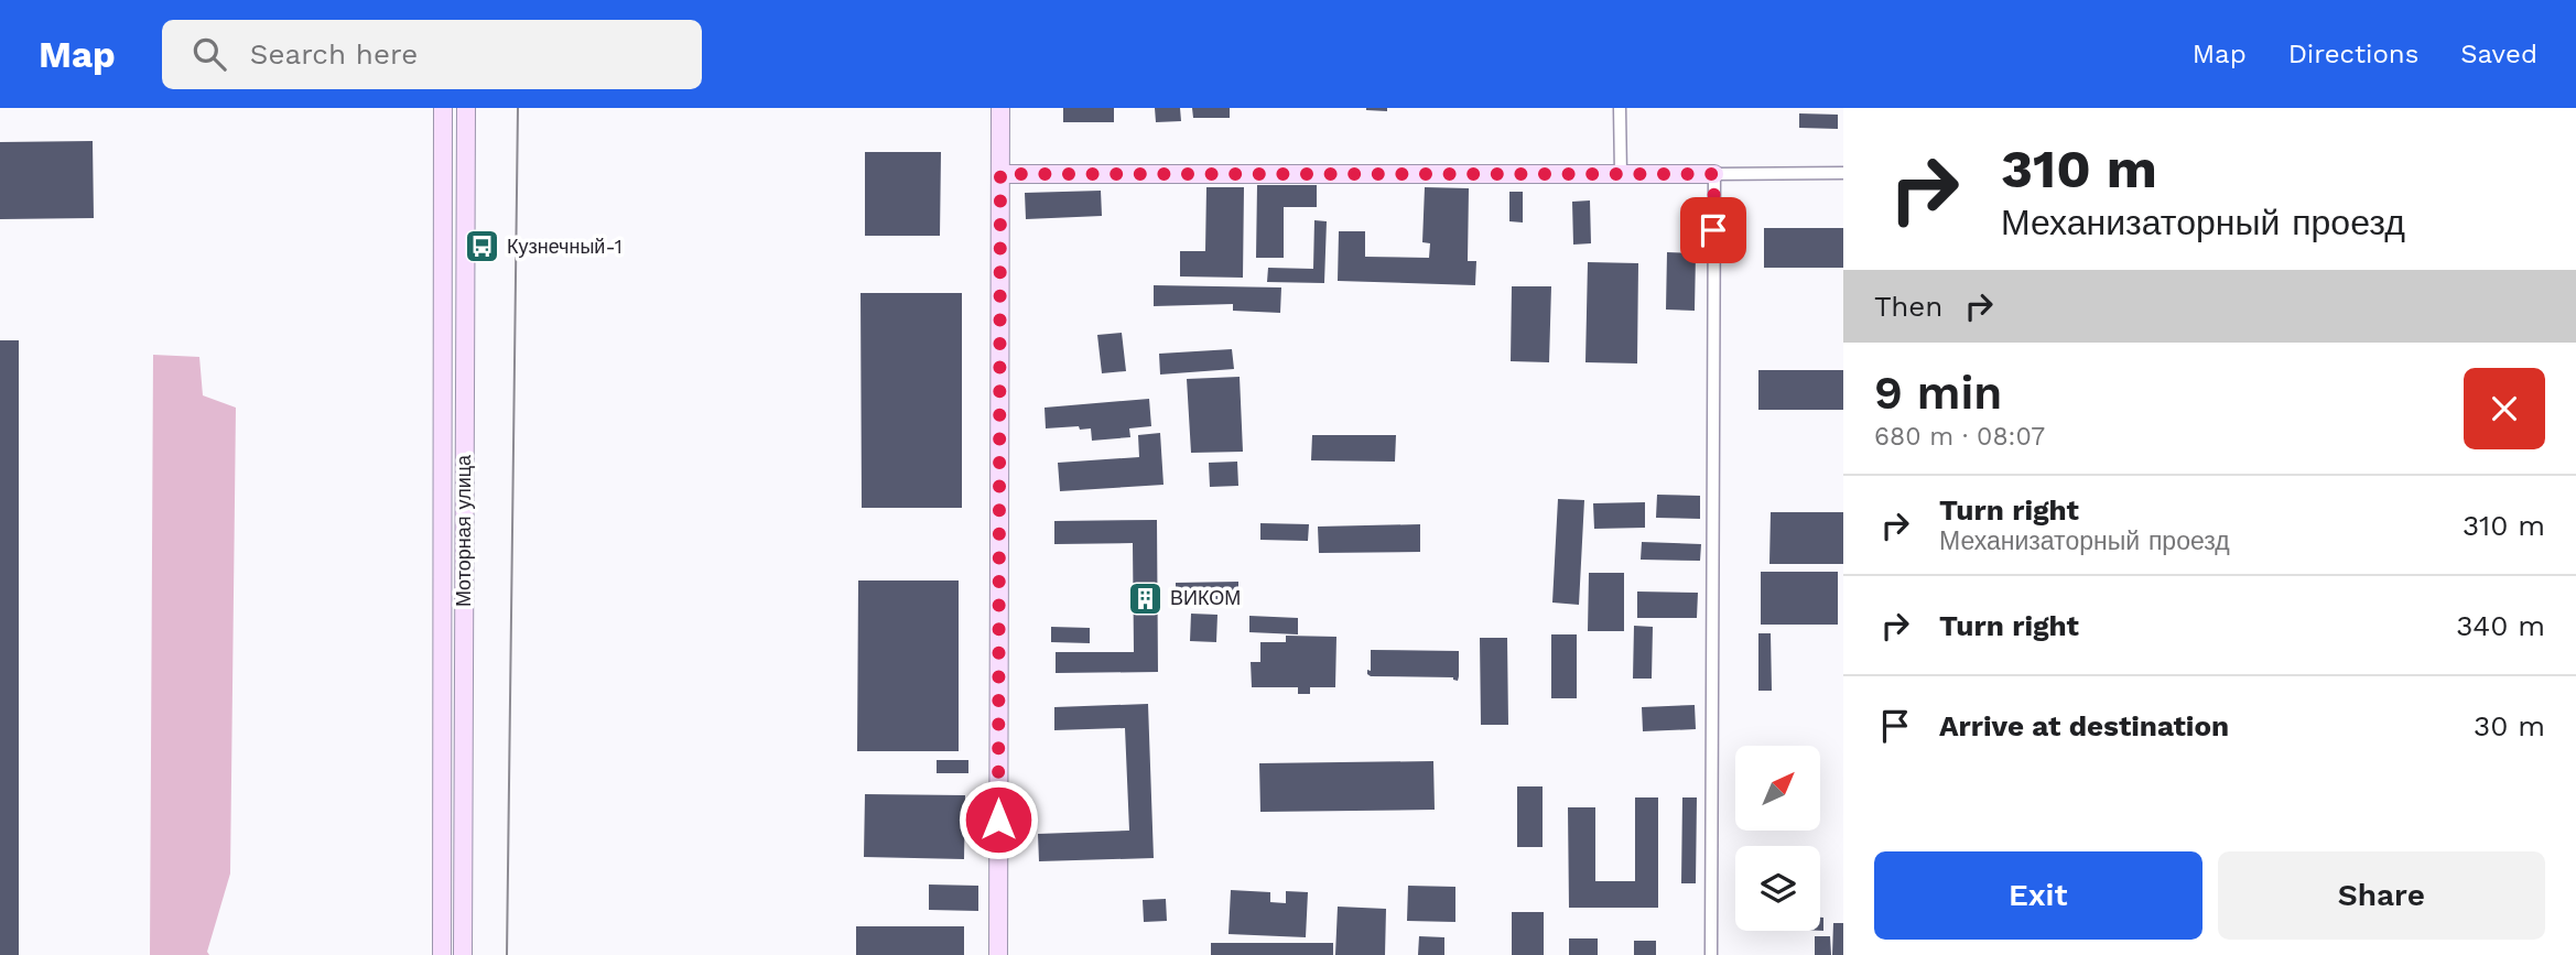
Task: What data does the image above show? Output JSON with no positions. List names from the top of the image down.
{
  "streets": {
    "main road": ["Моторная улица"]
  },
  "places": {
    "bus stop": ["Кузнечный-1"],
    "building": ["ВИКОМ"]
  },
  "north": "top right",
  "page": {
    "header": "Map",
    "search": "Search here",
    "nav": ["Map", "Directions", "Saved"],
    "turn": ["310 m", "Механизаторный проезд"],
    "then": "Then",
    "heading": ["9 min", "680 m · 08:07"],
    "list": [
      {
        "name": "Turn right",
        "note": "Механизаторный проезд",
        "value": "310 m"
      },
      {
        "name": "Turn right",
        "value": "340 m"
      },
      {
        "name": "Arrive at destination",
        "value": "30 m"
      }
    ],
    "buttons": ["Exit", "Share"]
  }
}
